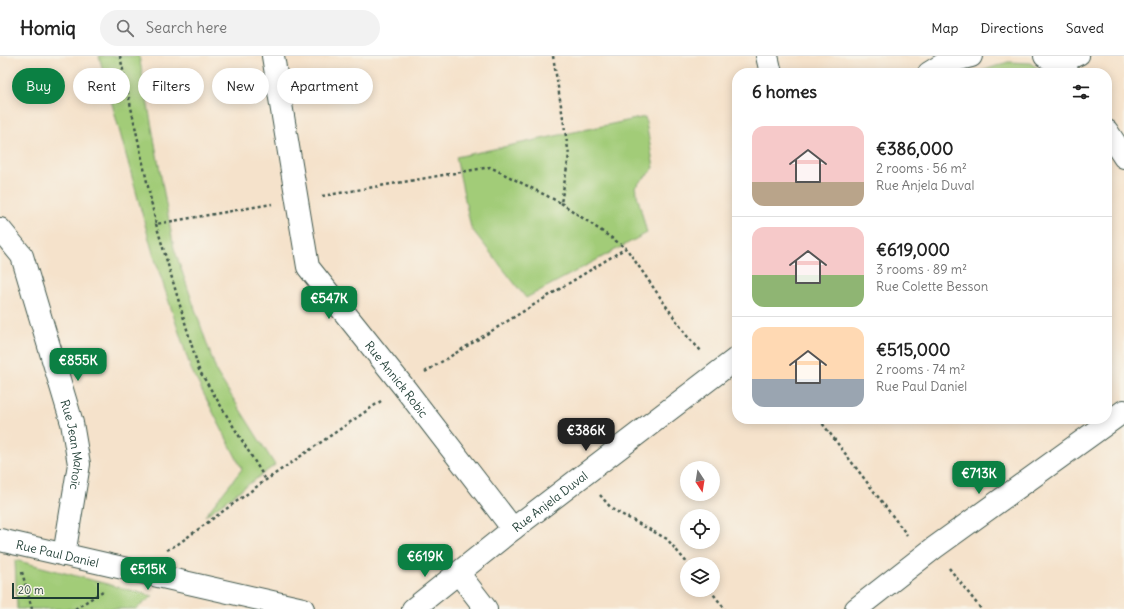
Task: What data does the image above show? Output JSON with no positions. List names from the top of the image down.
{
  "streets": {
    "street": [
      "Rue Annick Robic",
      "Rue Jean Mahoïc",
      "Rue Anjela Duval",
      "Rue Paul Daniel"
    ]
  },
  "crossings": [
    ["Rue Annick Robic", "Rue Anjela Duval"],
    ["Rue Jean Mahoïc", "Rue Paul Daniel"]
  ],
  "scale_bar": "20 m",
  "north": "bottom",
  "page": {
    "header": "Homiq",
    "search": "Search here",
    "nav": ["Map", "Directions", "Saved"],
    "chip": [
      "Buy",
      "Rent",
      "Filters",
      "New",
      "Apartment"
    ],
    "heading": "6 homes",
    "list": [
      {
        "name": "€386,000",
        "note": "2 rooms · 56 m² · Rue Anjela Duval"
      },
      {
        "name": "€619,000",
        "note": "3 rooms · 89 m² · Rue Colette Besson"
      },
      {
        "name": "€515,000",
        "note": "2 rooms · 74 m² · Rue Paul Daniel"
      }
    ],
    "price": [
      "€547K",
      "€855K",
      "€386K",
      "€713K",
      "€619K",
      "€515K"
    ],
    "scale": "20 m"
  }
}
